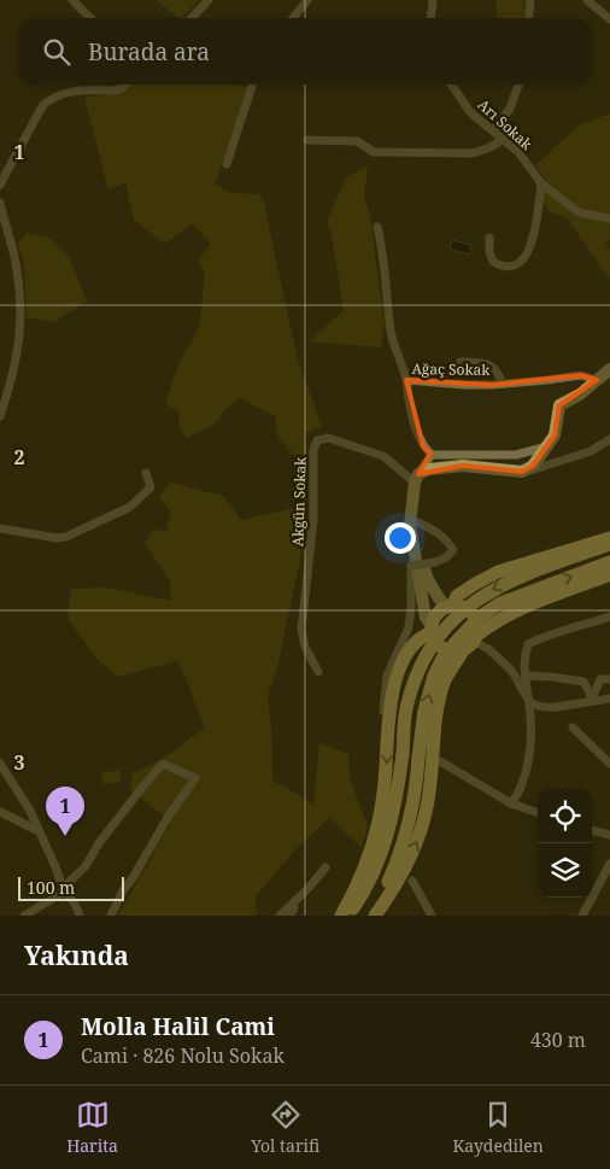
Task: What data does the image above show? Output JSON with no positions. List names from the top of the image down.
{
  "streets": {
    "street": ["Arı Sokak", "Ağaç Sokak", "Akgün Sokak"]
  },
  "scale_bar": "100 m",
  "page": {
    "search": "Burada ara",
    "pins": "1",
    "scale": "100 m",
    "heading": "Yakında",
    "list": [
      {
        "mark": "1",
        "name": "Molla Halil Cami",
        "note": "Cami · 826 Nolu Sokak",
        "value": "430 m"
      }
    ],
    "nav": ["Harita", "Yol tarifi", "Kaydedilen"]
  },
  "grid": {
    "rows": ["1", "2", "3"]
  }
}
